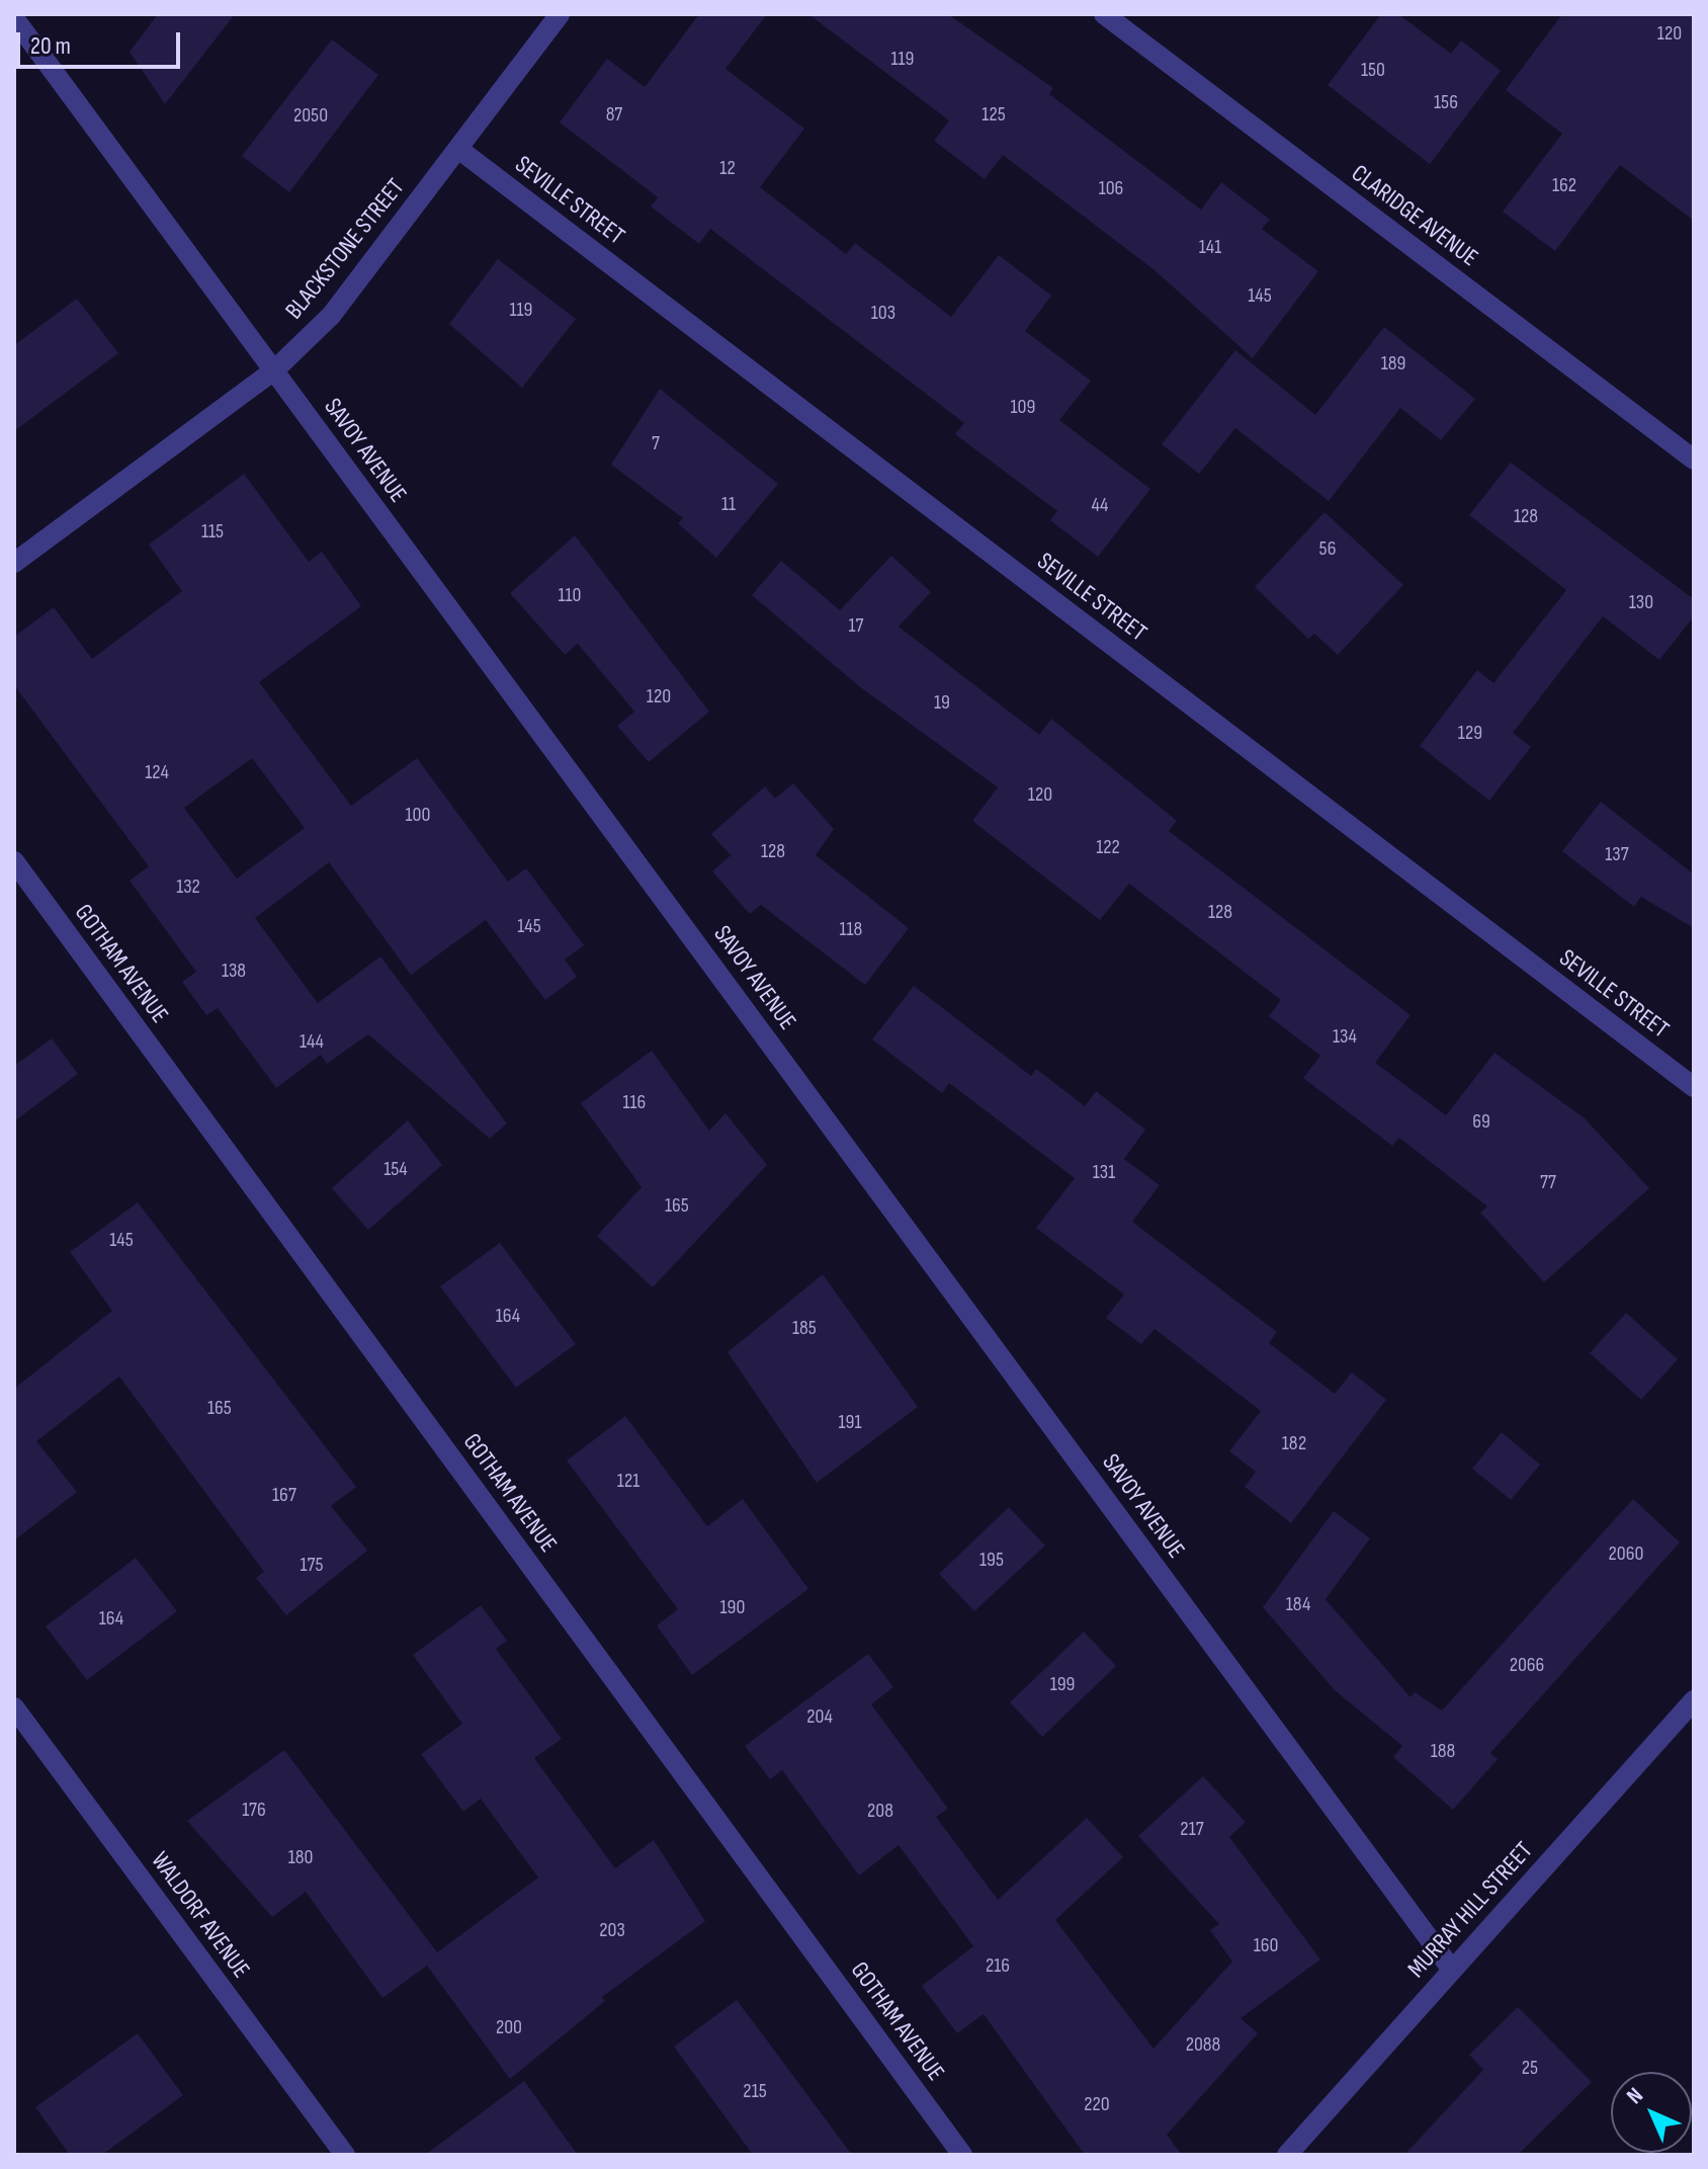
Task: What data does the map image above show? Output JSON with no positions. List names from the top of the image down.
{
  "streets": {
    "street": [
      "SEVILLE STREET",
      "CLARIDGE AVENUE",
      "BLACKSTONE STREET",
      "SAVOY AVENUE",
      "GOTHAM AVENUE",
      "MURRAY HILL STREET",
      "WALDORF AVENUE"
    ]
  },
  "crossings": [
    ["SEVILLE STREET", "BLACKSTONE STREET"],
    ["BLACKSTONE STREET", "SAVOY AVENUE"],
    ["SAVOY AVENUE", "MURRAY HILL STREET"]
  ],
  "house_numbers": [
    "120",
    "119",
    "150",
    "156",
    "87",
    "125",
    "2050",
    "12",
    "162",
    "106",
    "141",
    "145",
    "119",
    "103",
    "189",
    "109",
    "7",
    "11",
    "44",
    "128",
    "115",
    "56",
    "110",
    "130",
    "17",
    "120",
    "19",
    "129",
    "124",
    "120",
    "100",
    "122",
    "128",
    "137",
    "132",
    "128",
    "145",
    "118",
    "138",
    "134",
    "144",
    "116",
    "69",
    "154",
    "131",
    "77",
    "165",
    "145",
    "164",
    "185",
    "165",
    "191",
    "182",
    "121",
    "167",
    "2060",
    "195",
    "175",
    "184",
    "190",
    "164",
    "2066",
    "199",
    "204",
    "188",
    "176",
    "208",
    "217",
    "180",
    "203",
    "160",
    "216",
    "200",
    "2088",
    "25",
    "215",
    "220"
  ],
  "scale_bar": "20 m",
  "north": "top left"
}
